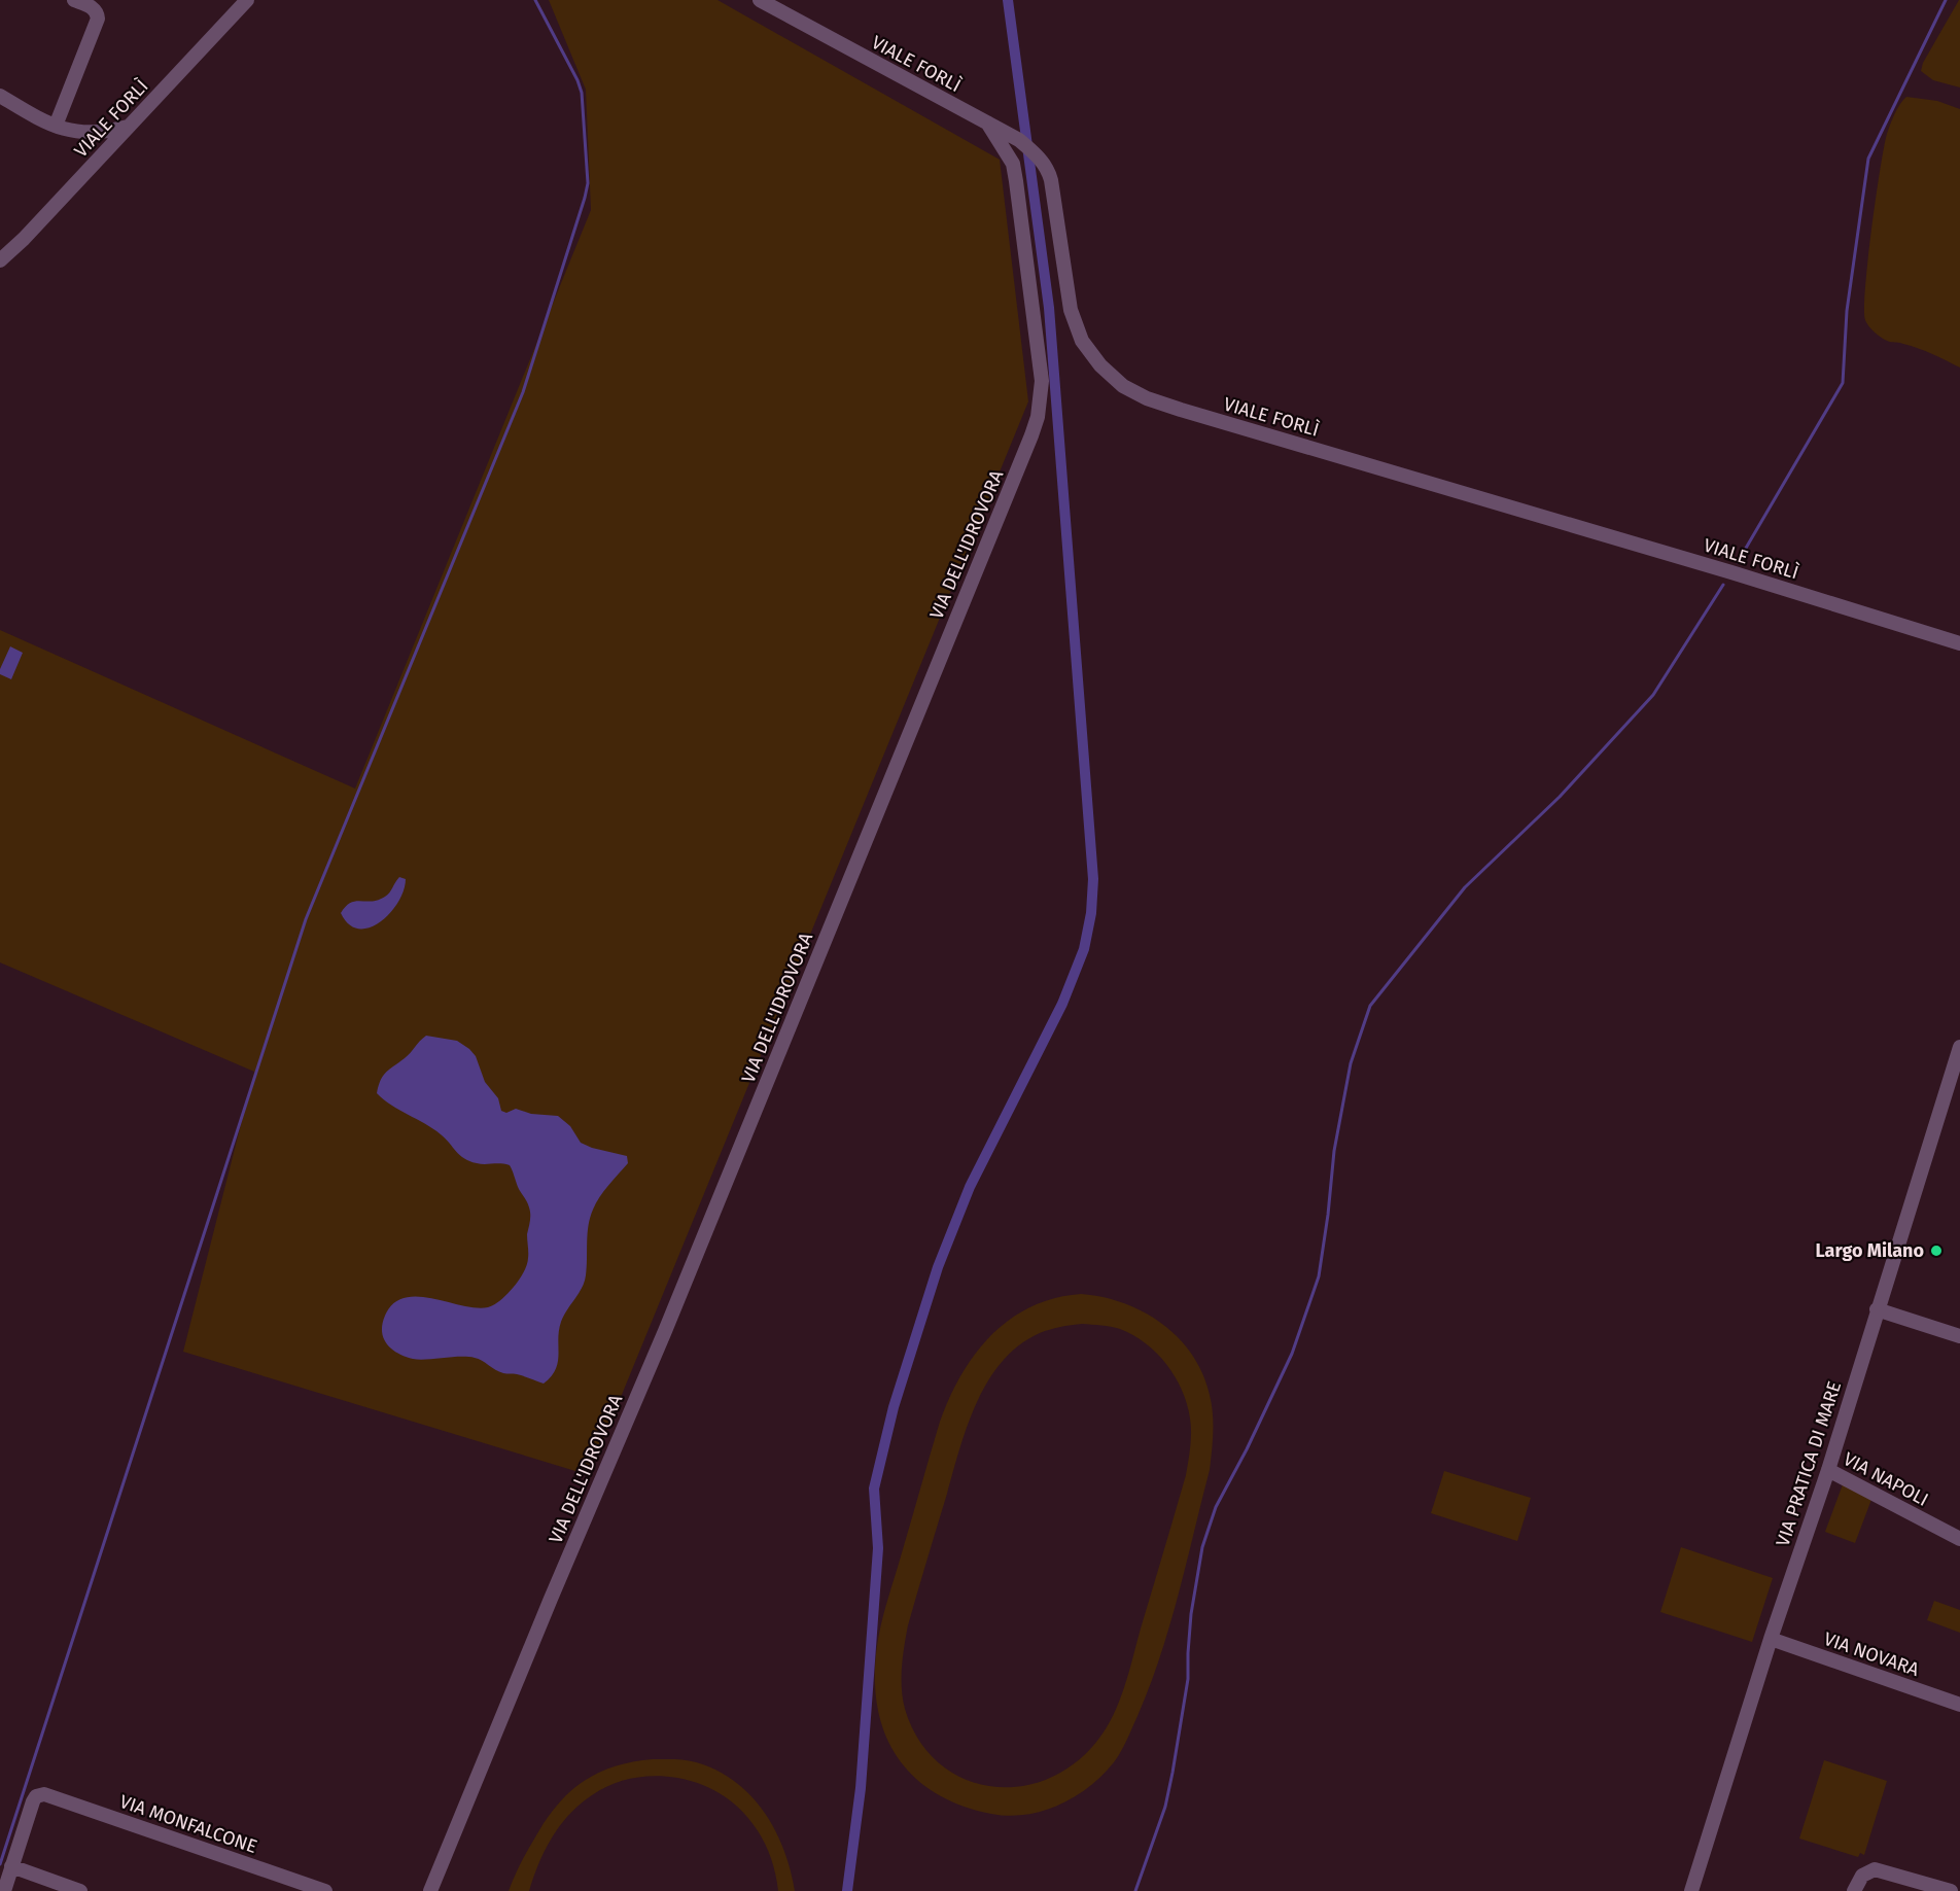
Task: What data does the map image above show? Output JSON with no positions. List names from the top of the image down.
{
  "streets": {
    "street": [
      "VIALE FORLÌ",
      "VIA DELL'IDROVORA",
      "VIA PRATICA DI MARE",
      "VIA NAPOLI",
      "VIA NOVARA",
      "VIA MONFALCONE"
    ]
  },
  "crossings": [
    ["VIALE FORLÌ", "VIA DELL'IDROVORA"],
    ["VIA PRATICA DI MARE", "VIA NAPOLI"],
    ["VIA PRATICA DI MARE", "VIA NOVARA"]
  ],
  "places": ["Largo Milano"]
}
